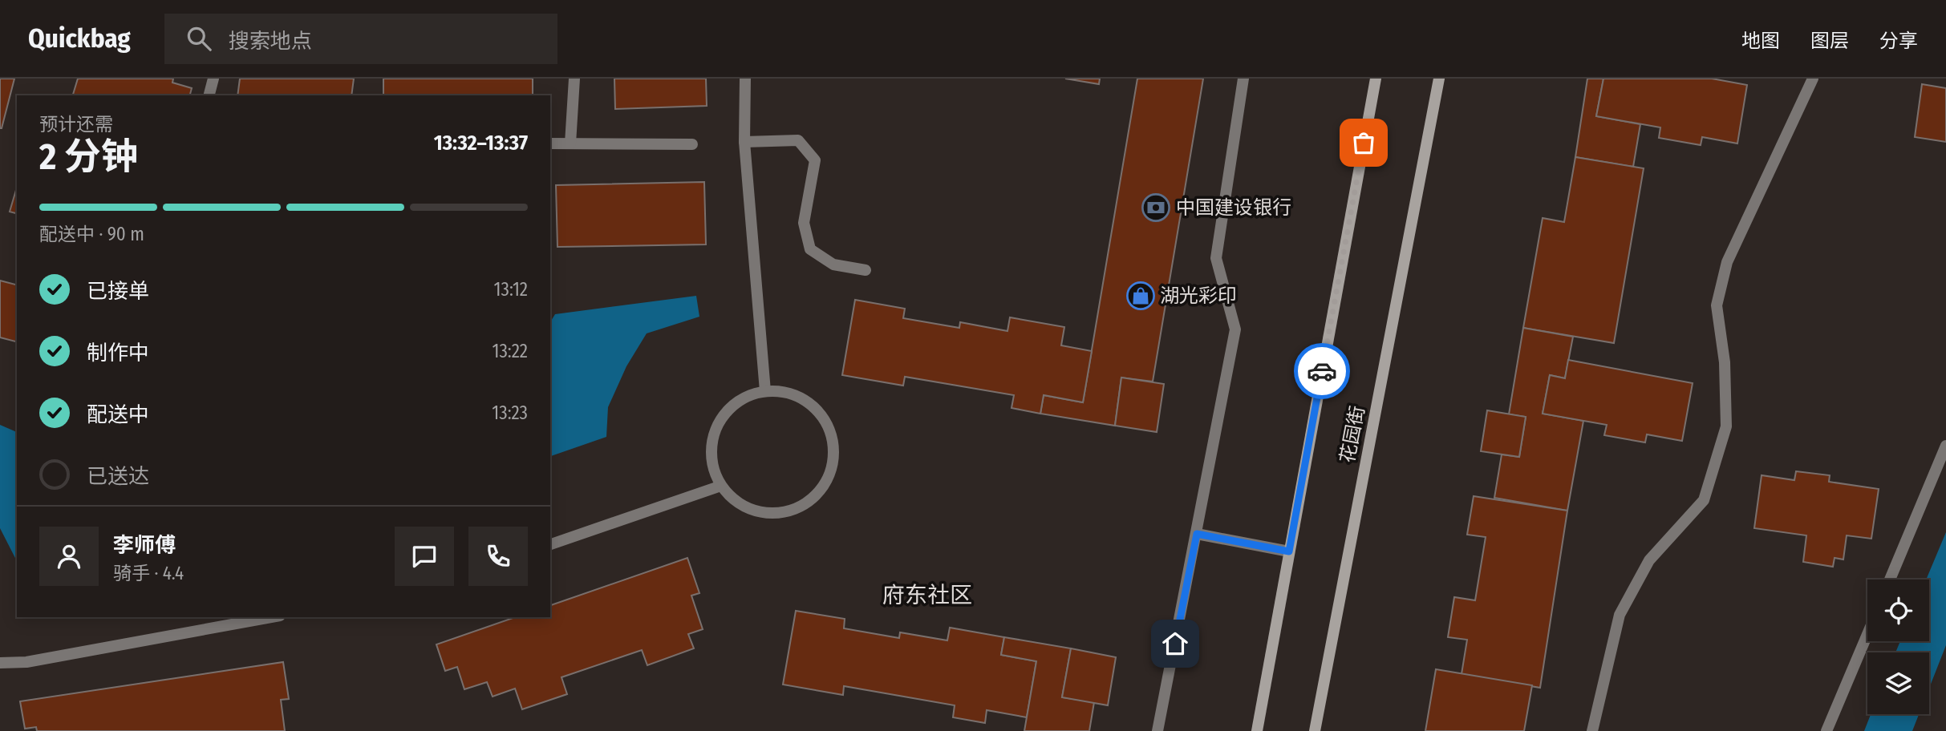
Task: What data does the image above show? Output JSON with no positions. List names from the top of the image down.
{
  "streets": {
    "main road": ["花园街"]
  },
  "districts": ["府东社区"],
  "places": {
    "bank": ["中国建设银行"],
    "shop": ["湖光彩印"]
  },
  "page": {
    "header": "Quickbag",
    "search": "搜索地点",
    "nav": ["地图", "图层", "分享"],
    "heading": ["2 分钟", "预计还需", "13:32–13:37"],
    "panel": ["李师傅", "骑手 · 4.4"],
    "bar": "配送中 · 90 m",
    "list": [
      ["已接单", "13:12"],
      ["制作中", "13:22"],
      ["配送中", "13:23"],
      "已送达"
    ]
  }
}
